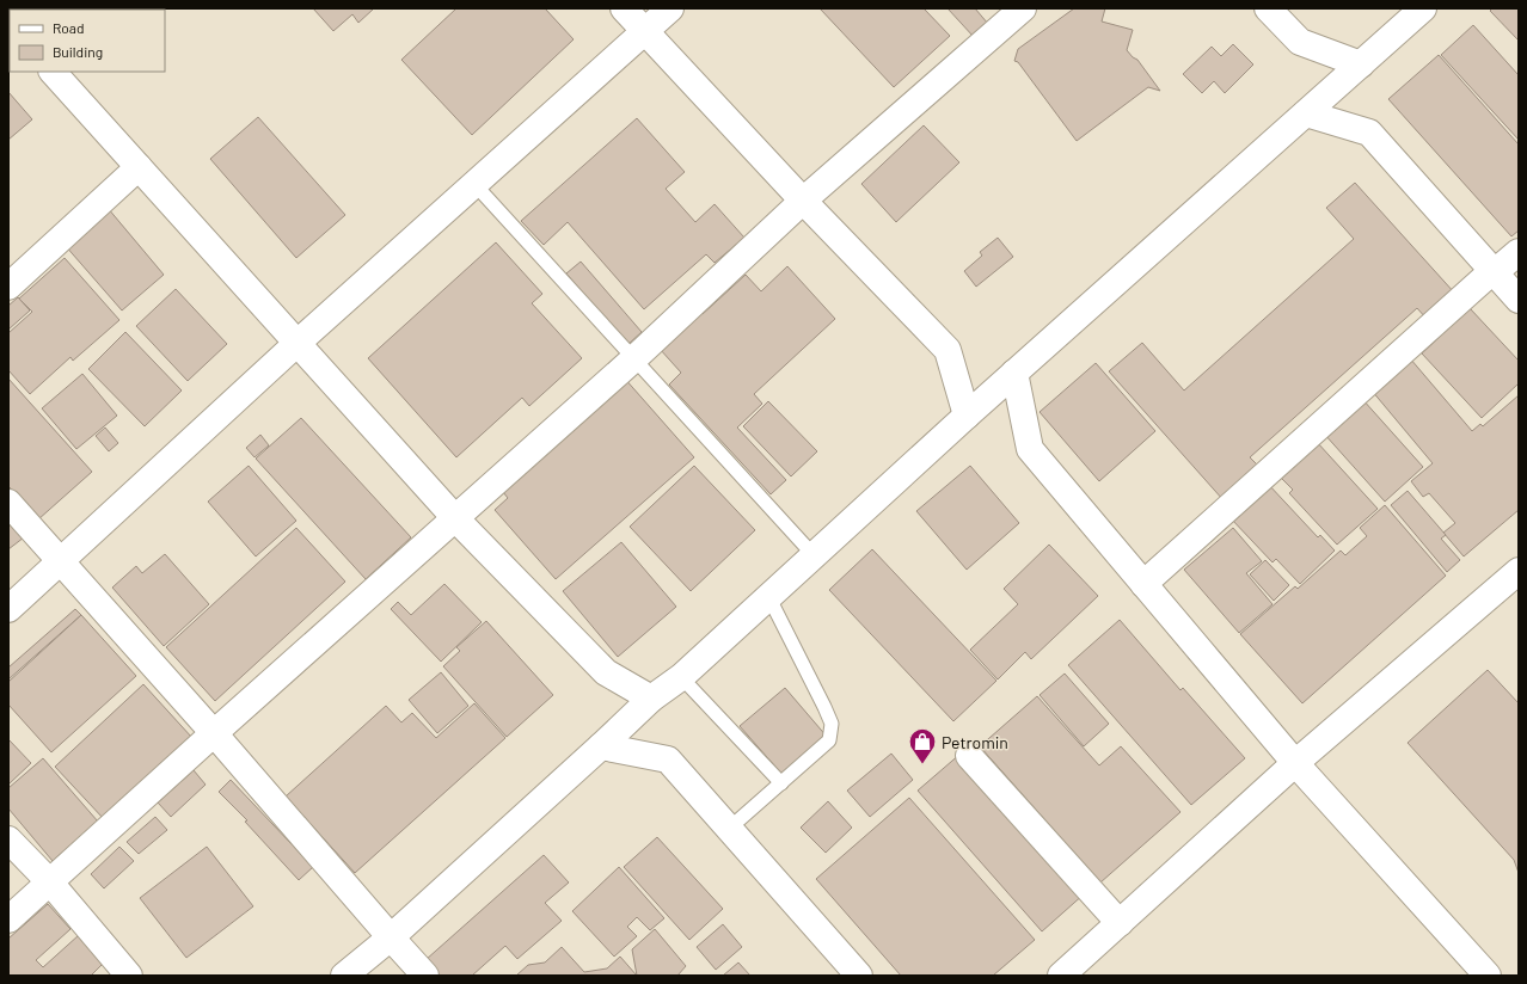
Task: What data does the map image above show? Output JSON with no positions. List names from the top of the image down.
{
  "places": {
    "shop": ["Petromin"]
  },
  "legend": ["Road", "Building"]
}
